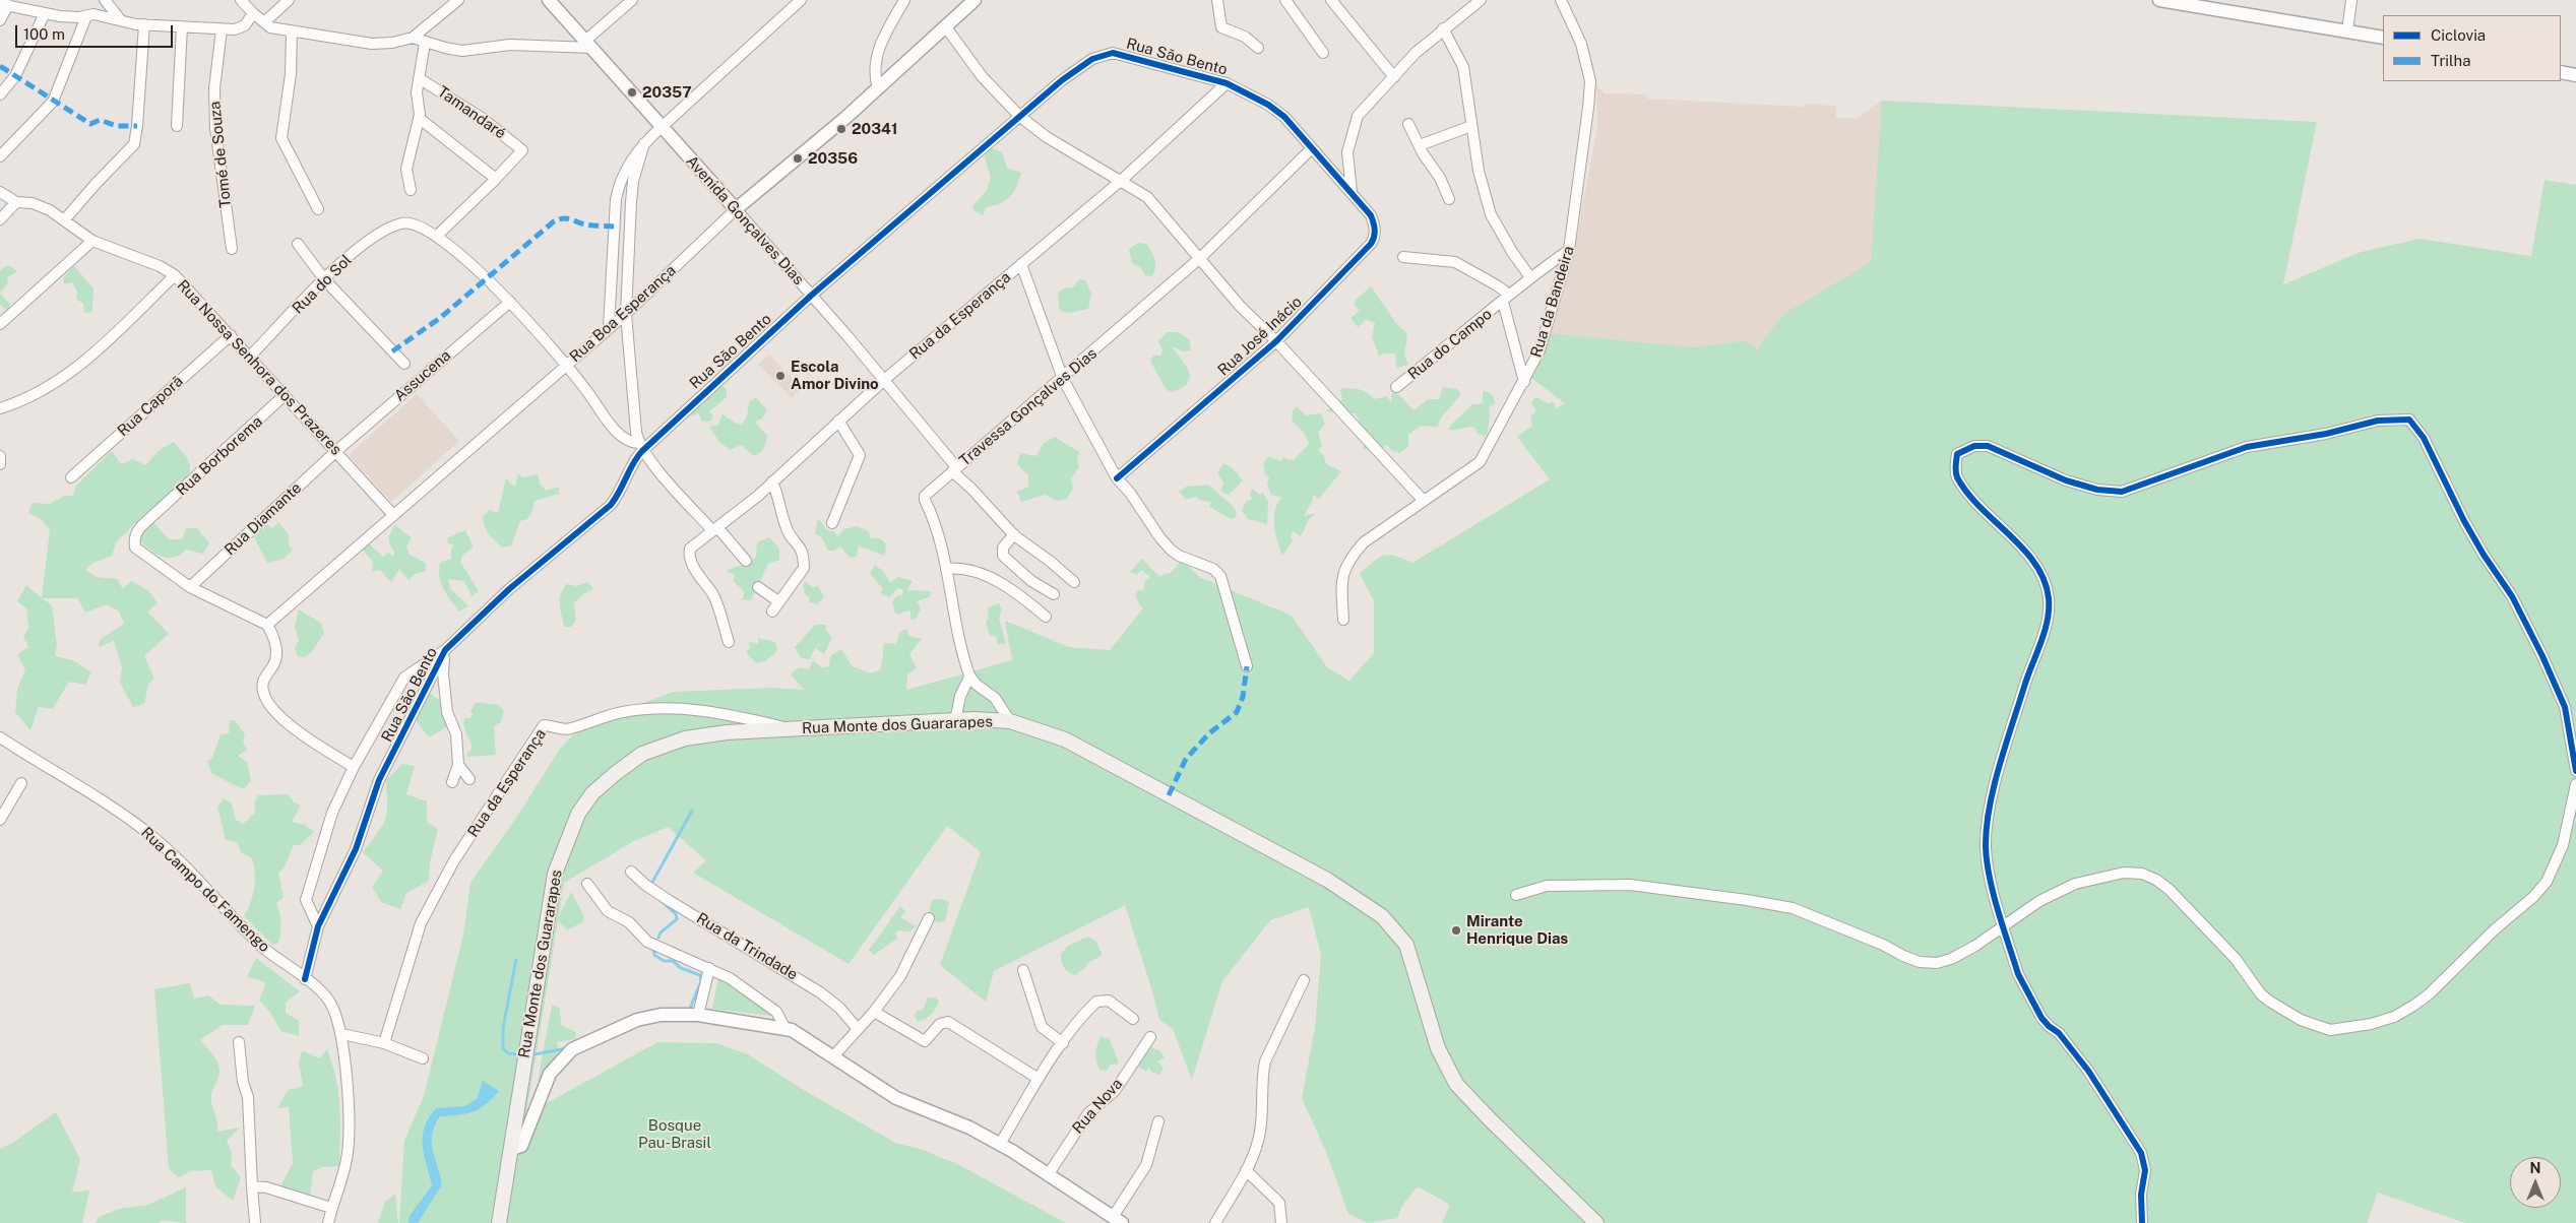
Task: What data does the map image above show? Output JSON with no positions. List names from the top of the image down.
{
  "streets": {
    "main road": ["Rua Monte dos Guararapes"],
    "street": [
      "Rua São Bento",
      "Tamandaré",
      "Tomé de Souza",
      "Avenida Gonçalves Dias",
      "Rua do Sol",
      "Rua da Bandeira",
      "Rua Boa Esperança",
      "Rua da Esperança",
      "Rua José Inácio",
      "Rua do Campo",
      "Rua Nossa Senhora dos Prazeres",
      "Assucena",
      "Rua Caporã",
      "Travessa Gonçalves Dias",
      "Rua Borborema",
      "Rua Diamante",
      "Rua Campo do Famengo",
      "Rua da Trindade",
      "Rua Nova"
    ]
  },
  "crossings": [
    ["Rua São Bento", "Avenida Gonçalves Dias"],
    ["Rua São Bento", "Rua da Esperança"],
    ["Rua São Bento", "Rua José Inácio"],
    ["Rua São Bento", "Travessa Gonçalves Dias"],
    ["Rua São Bento", "Rua Campo do Famengo"],
    ["Avenida Gonçalves Dias", "Rua Boa Esperança"],
    ["Avenida Gonçalves Dias", "Rua da Esperança"],
    ["Avenida Gonçalves Dias", "Travessa Gonçalves Dias"],
    ["Rua do Sol", "Rua Nossa Senhora dos Prazeres"],
    ["Rua da Bandeira", "Rua do Campo"],
    ["Rua Boa Esperança", "Rua Nossa Senhora dos Prazeres"],
    ["Rua da Esperança", "Rua Monte dos Guararapes"],
    ["Rua Nossa Senhora dos Prazeres", "Assucena"],
    ["Rua Nossa Senhora dos Prazeres", "Rua Caporã"],
    ["Rua Nossa Senhora dos Prazeres", "Rua Borborema"],
    ["Rua Nossa Senhora dos Prazeres", "Rua Diamante"],
    ["Assucena", "Rua Diamante"],
    ["Rua Borborema", "Rua Diamante"]
  ],
  "parks": ["Bosque Pau-Brasil"],
  "places": [
    "20357",
    "20341",
    "20356",
    "Escola Amor Divino",
    "Mirante Henrique Dias"
  ],
  "legend": ["Ciclovia", "Trilha"],
  "scale_bar": "100 m",
  "north": "top"
}
